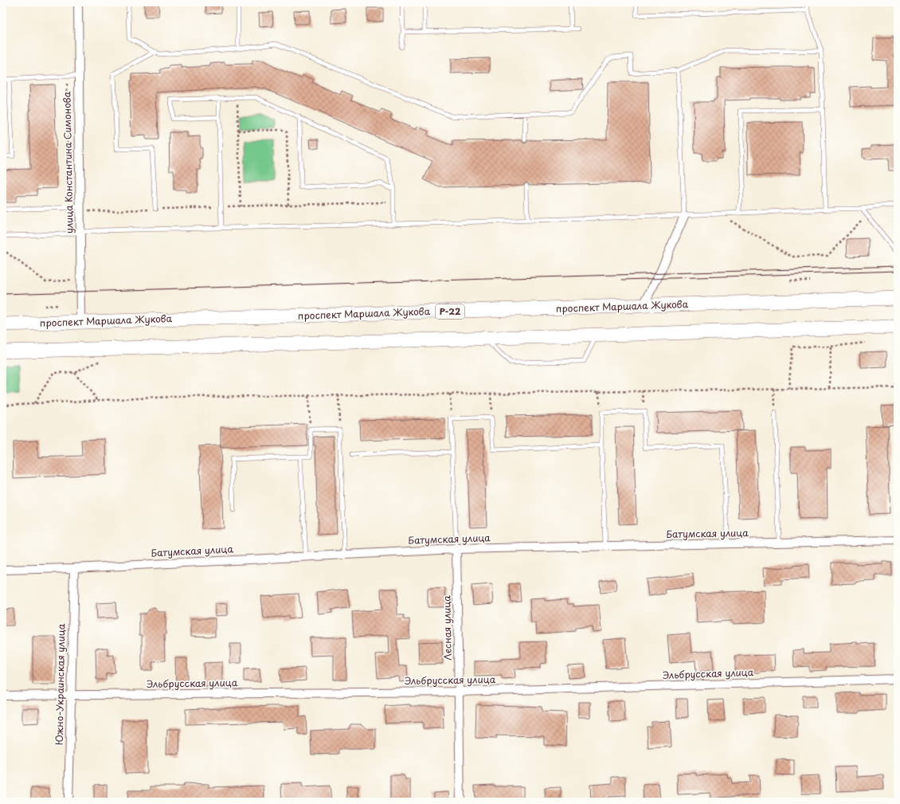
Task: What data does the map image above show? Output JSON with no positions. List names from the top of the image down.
{
  "streets": {
    "highway": ["проспект Маршала Жукова", "Р-22"],
    "street": [
      "улица Константина Симонова",
      "Батумская улица",
      "Лесная улица",
      "Эльбрусская улица",
      "Южно-Украинская улица"
    ]
  },
  "crossings": [
    ["улица Константина Симонова", "проспект Маршала Жукова"],
    ["Батумская улица", "Лесная улица"],
    ["Батумская улица", "Южно-Украинская улица"],
    ["Лесная улица", "Эльбрусская улица"],
    ["Эльбрусская улица", "Южно-Украинская улица"]
  ]
}
